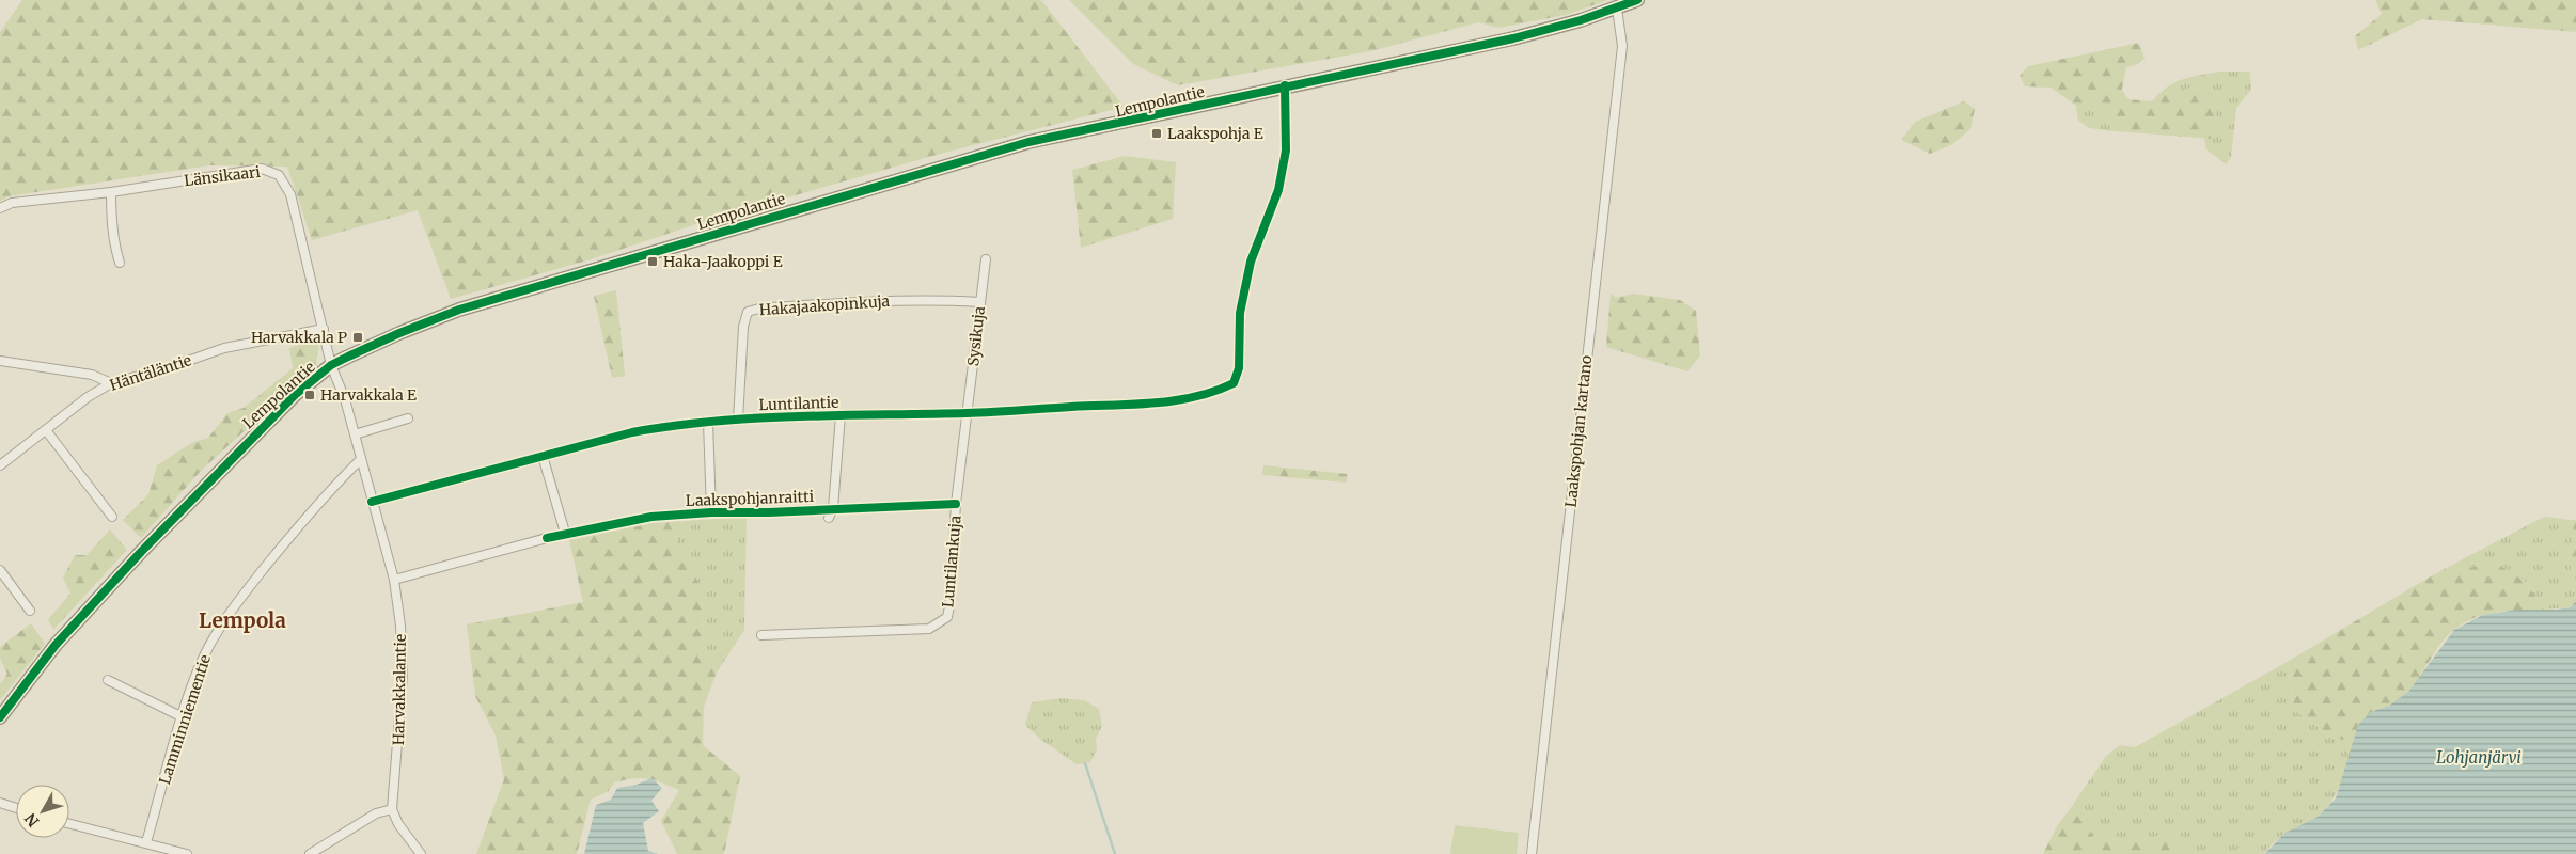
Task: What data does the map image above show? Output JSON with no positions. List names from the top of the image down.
{
  "streets": {
    "street": [
      "Lempolantie",
      "Länsikaari",
      "Hakajaakopinkuja",
      "Sysikuja",
      "Häntäläntie",
      "Luntilantie",
      "Laakspohjan kartano",
      "Luntilankuja",
      "Harvakkalantie",
      "Lamminniementie"
    ],
    "cycle path": ["Laakspohjanraitti"]
  },
  "crossings": [
    ["Lempolantie", "Länsikaari"],
    ["Lempolantie", "Luntilantie"],
    ["Lempolantie", "Laakspohjan kartano"],
    ["Lempolantie", "Harvakkalantie"],
    ["Länsikaari", "Häntäläntie"],
    ["Länsikaari", "Harvakkalantie"],
    ["Hakajaakopinkuja", "Sysikuja"],
    ["Hakajaakopinkuja", "Luntilantie"],
    ["Sysikuja", "Luntilantie"],
    ["Sysikuja", "Luntilankuja"],
    ["Luntilantie", "Luntilankuja"],
    ["Luntilantie", "Harvakkalantie"],
    ["Harvakkalantie", "Lamminniementie"]
  ],
  "districts": ["Lempola"],
  "water": ["Lohjanjärvi"],
  "places": {
    "transit": [
      "Laakspohja E",
      "Haka-Jaakoppi E",
      "Harvakkala P",
      "Harvakkala E"
    ]
  },
  "north": "bottom left"
}
